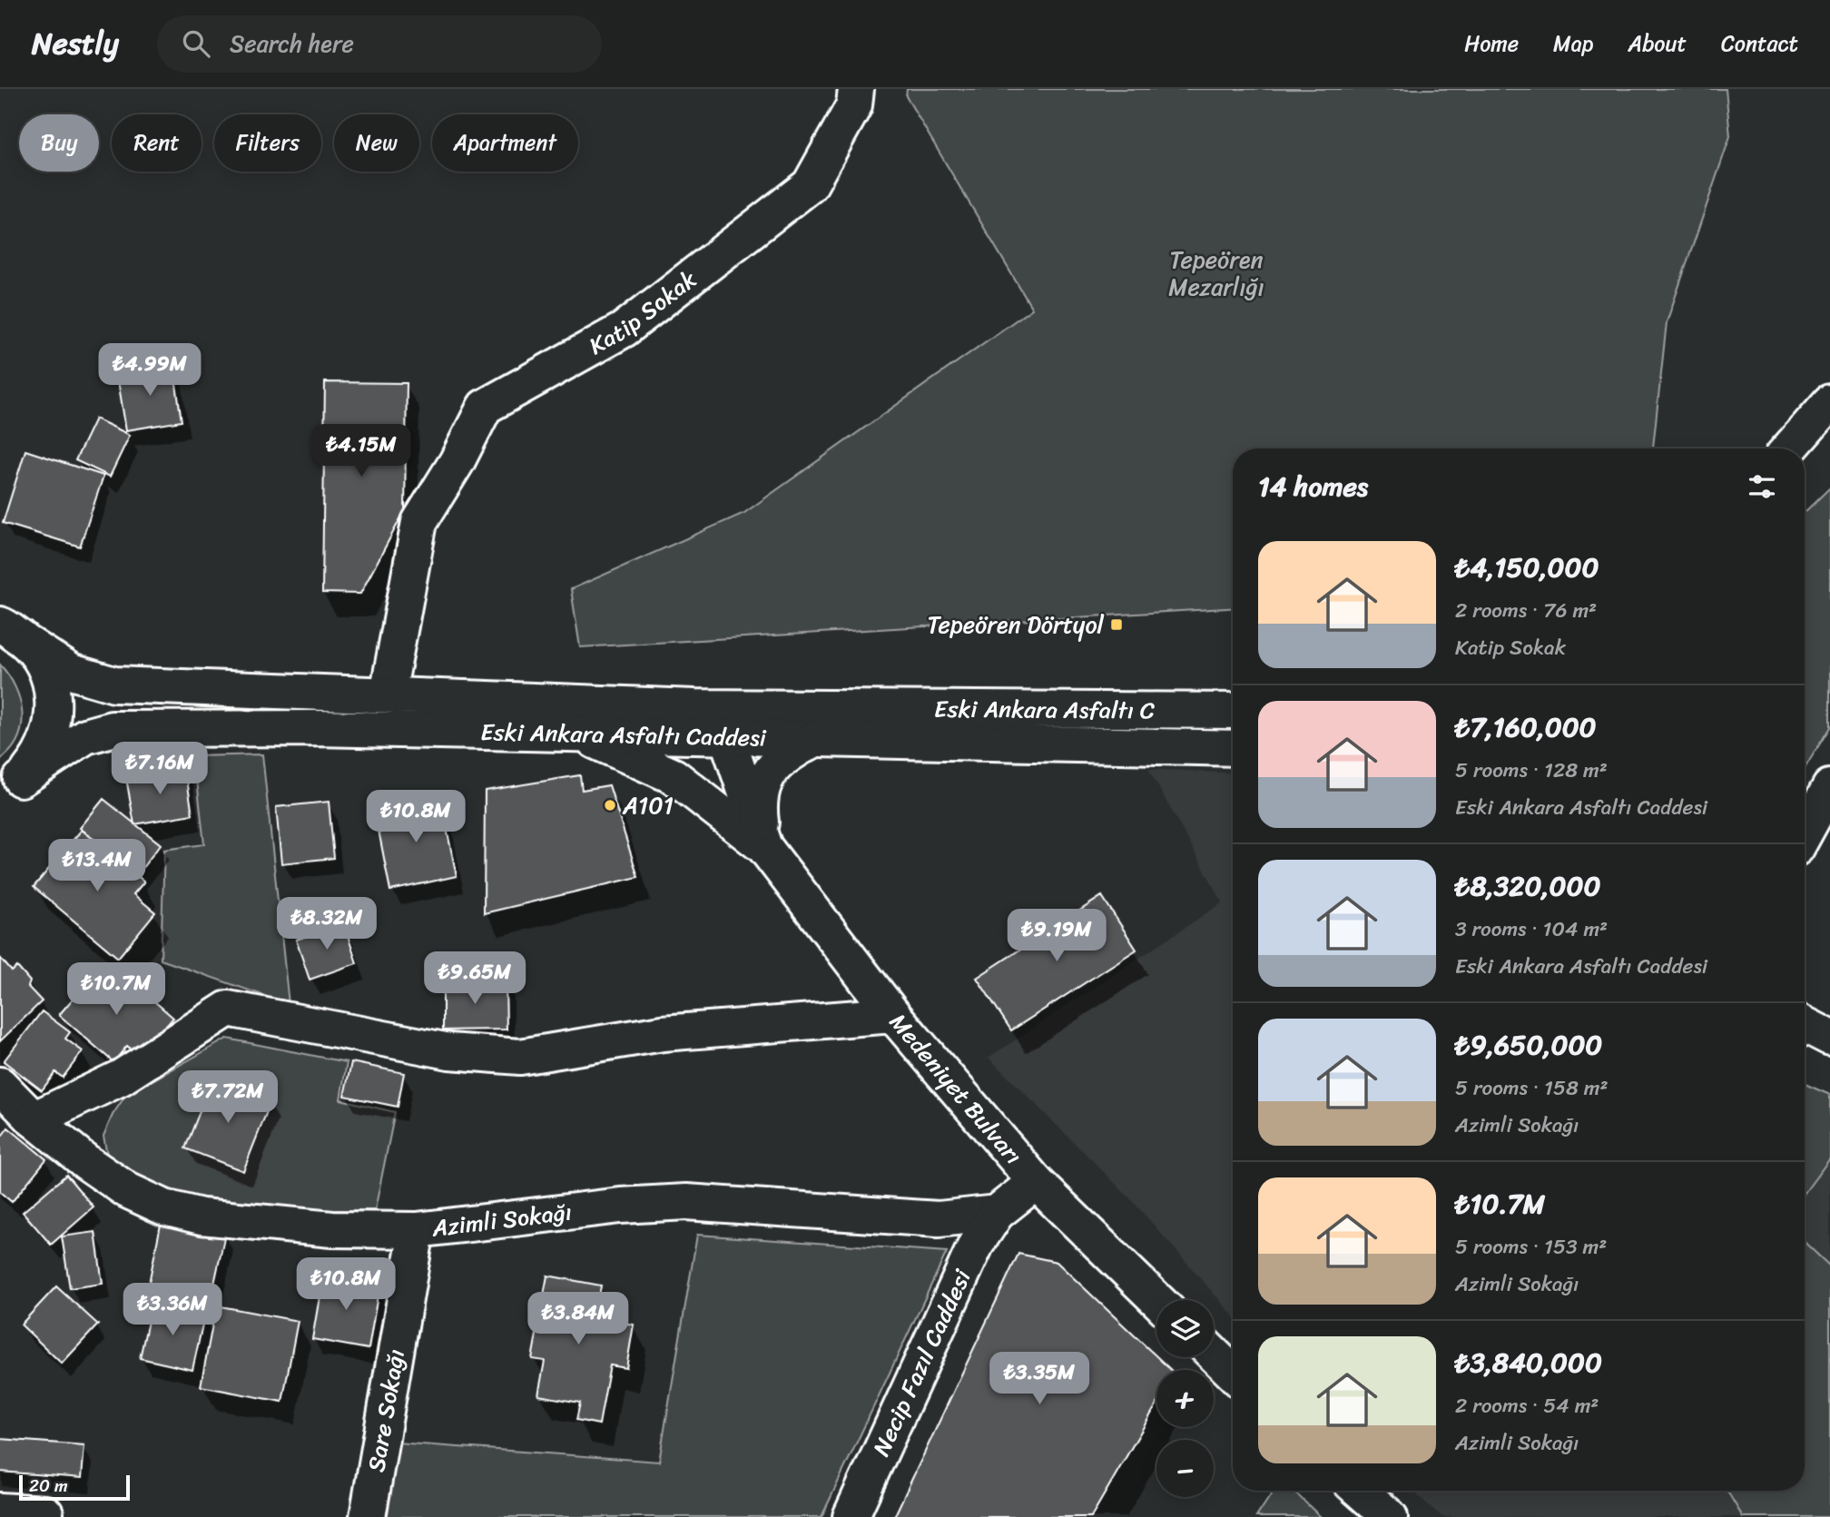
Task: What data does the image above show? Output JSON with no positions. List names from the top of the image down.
{
  "streets": {
    "main road": [
      "Katip Sokak",
      "Eski Ankara Asfaltı C",
      "Eski Ankara Asfaltı Caddesi",
      "Medeniyet Bulvarı",
      "Azimli Sokağı",
      "Necip Fazıl Caddesi",
      "Sare Sokağı"
    ]
  },
  "crossings": [
    ["Katip Sokak", "Eski Ankara Asfaltı Caddesi"],
    ["Eski Ankara Asfaltı C", "Eski Ankara Asfaltı Caddesi"],
    ["Eski Ankara Asfaltı Caddesi", "Medeniyet Bulvarı"],
    ["Azimli Sokağı", "Necip Fazıl Caddesi"],
    ["Azimli Sokağı", "Sare Sokağı"]
  ],
  "parks": ["Tepeören Mezarlığı"],
  "places": {
    "transit": ["Tepeören Dörtyol"],
    "other": ["A101"]
  },
  "scale_bar": "20 m",
  "page": {
    "header": "Nestly",
    "search": "Search here",
    "nav": [
      "Home",
      "Map",
      "About",
      "Contact"
    ],
    "chip": [
      "Buy",
      "Rent",
      "Filters",
      "New",
      "Apartment"
    ],
    "price": [
      "₺4.99M",
      "₺4.15M",
      "₺7.16M",
      "₺10.8M",
      "₺13.4M",
      "₺8.32M",
      "₺9.19M",
      "₺9.65M",
      "₺10.7M",
      "₺7.72M",
      "₺10.8M",
      "₺3.36M",
      "₺3.84M",
      "₺3.35M"
    ],
    "heading": "14 homes",
    "list": [
      {
        "name": "₺4,150,000",
        "note": "2 rooms · 76 m² · Katip Sokak"
      },
      {
        "name": "₺7,160,000",
        "note": "5 rooms · 128 m² · Eski Ankara Asfaltı Caddesi"
      },
      {
        "name": "₺8,320,000",
        "note": "3 rooms · 104 m² · Eski Ankara Asfaltı Caddesi"
      },
      {
        "name": "₺9,650,000",
        "note": "5 rooms · 158 m² · Azimli Sokağı"
      },
      {
        "name": "₺10.7M",
        "note": "5 rooms · 153 m² · Azimli Sokağı"
      },
      {
        "name": "₺3,840,000",
        "note": "2 rooms · 54 m² · Azimli Sokağı"
      }
    ],
    "map_buttons": ["+", "−"],
    "scale": "20 m"
  }
}
